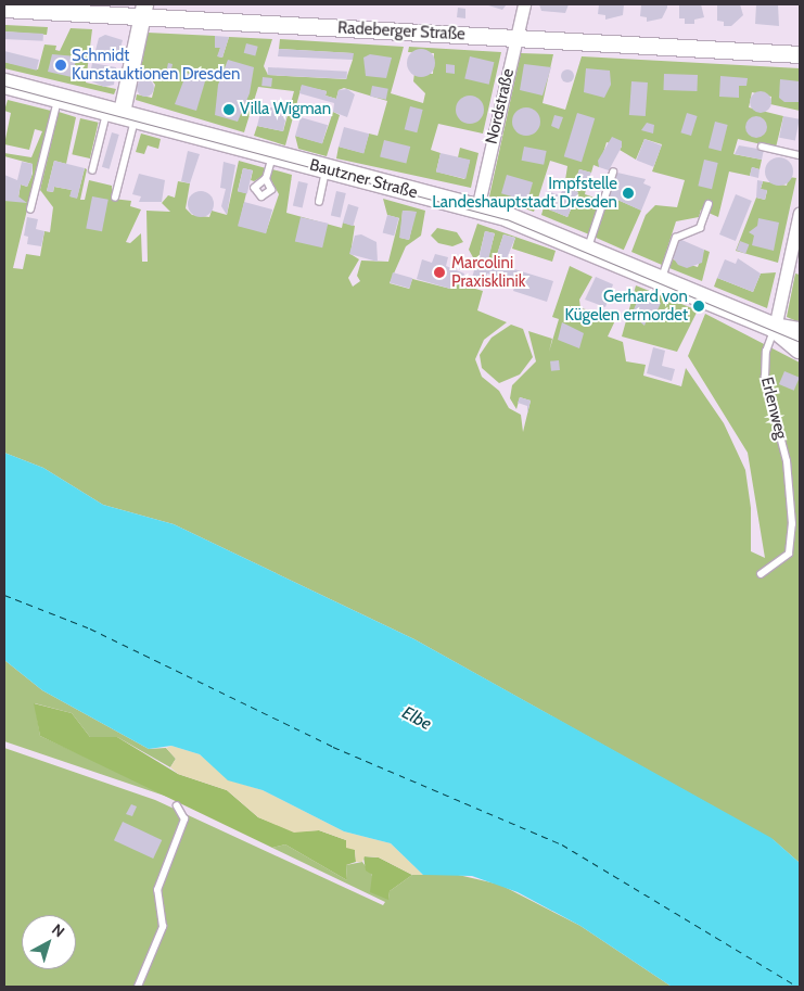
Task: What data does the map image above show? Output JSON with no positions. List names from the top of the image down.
{
  "streets": {
    "main road": ["Bautzner Straße"],
    "street": ["Radeberger Straße", "Nordstraße"],
    "lane": ["Erlenweg"]
  },
  "crossings": [
    ["Radeberger Straße", "Nordstraße"],
    ["Nordstraße", "Bautzner Straße"],
    ["Bautzner Straße", "Erlenweg"]
  ],
  "water": ["Elbe"],
  "places": [
    "Schmidt Kunstauktionen Dresden",
    "Villa Wigman",
    "Impfstelle Landeshauptstadt Dresden",
    "Marcolini Praxisklinik",
    "Gerhard von Kügelen ermordet"
  ],
  "north": "top right"
}
